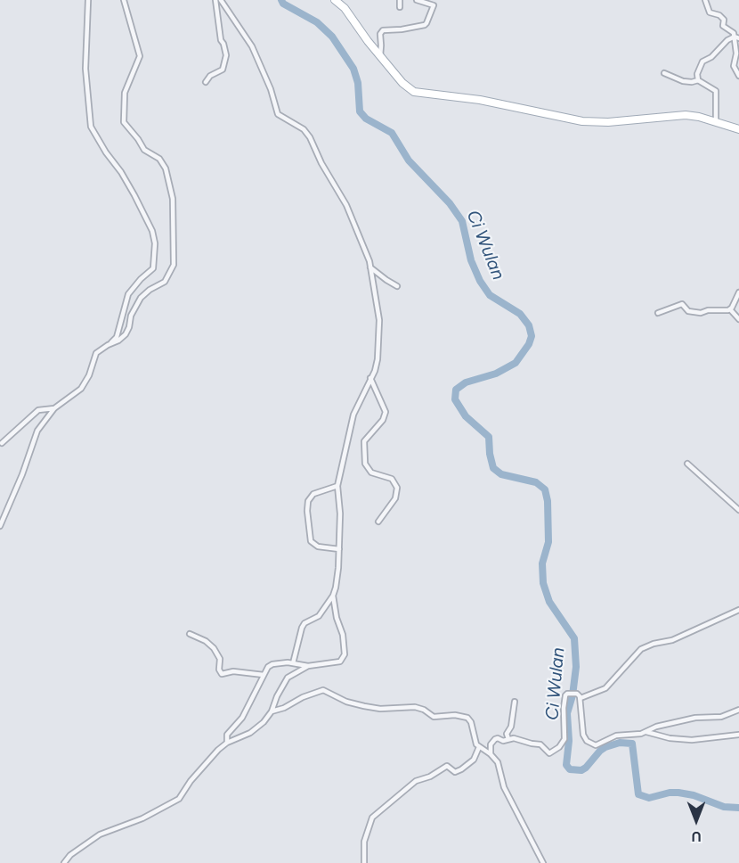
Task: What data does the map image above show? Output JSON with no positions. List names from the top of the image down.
{
  "water": ["Ci Wulan"],
  "north": "bottom"
}
